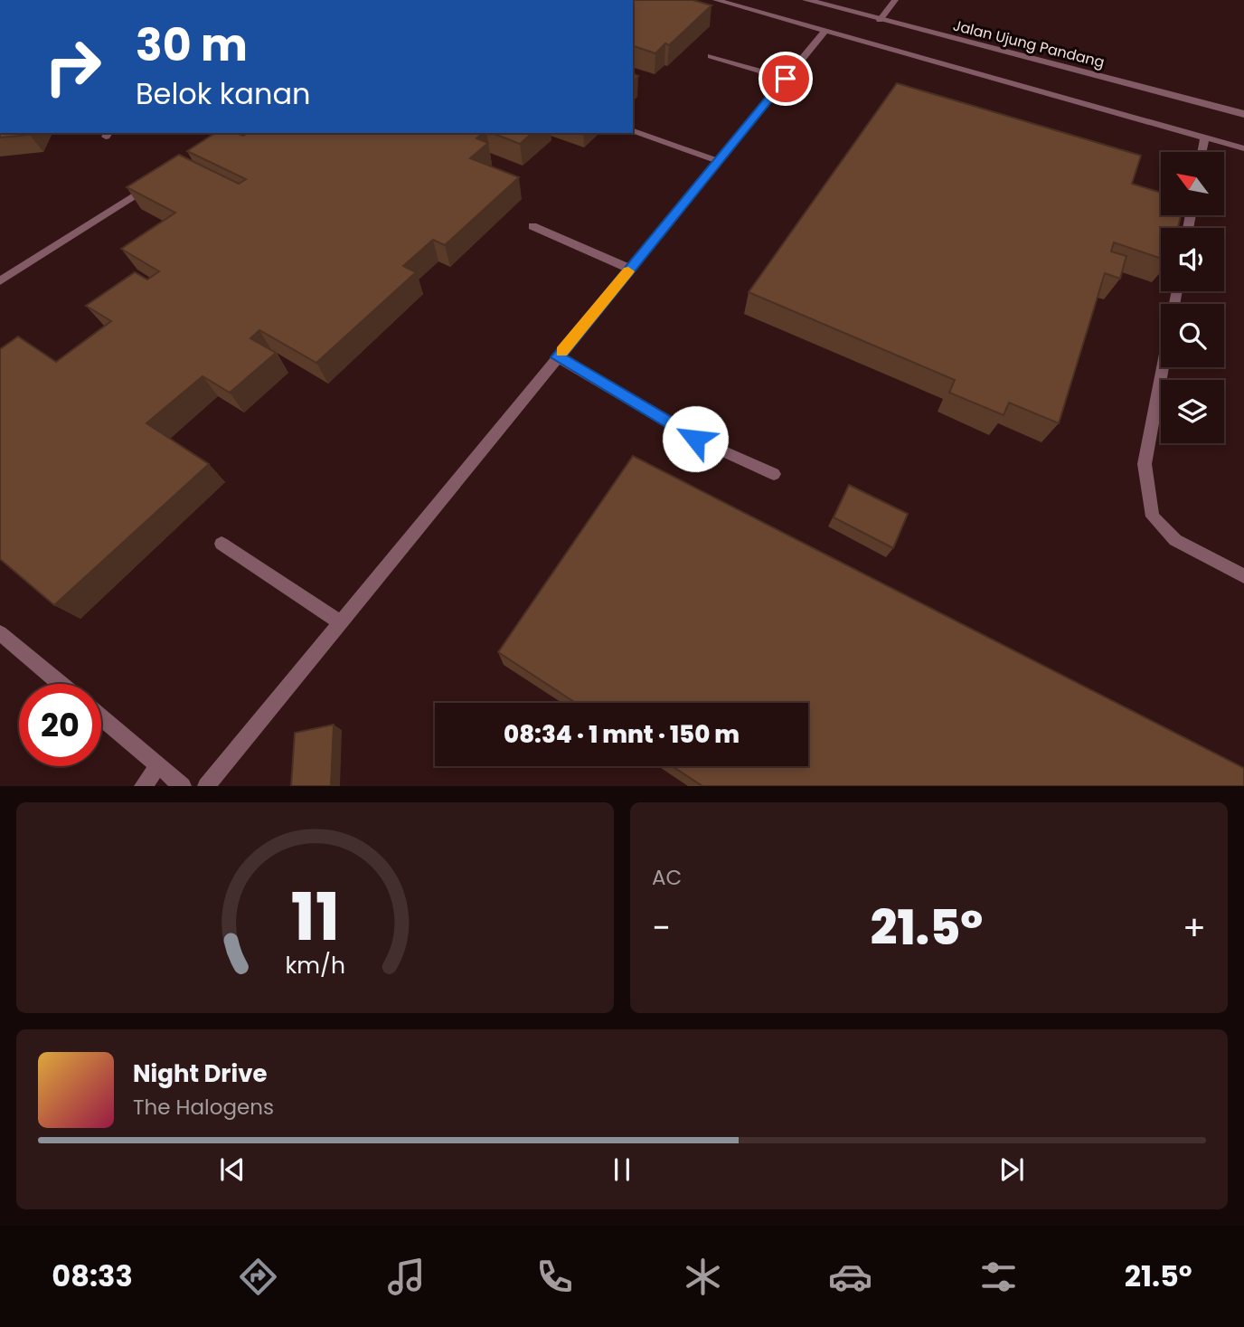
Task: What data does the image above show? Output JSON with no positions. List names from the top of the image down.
{
  "streets": {
    "street": ["Jalan Ujung Pandang"]
  },
  "north": "top left",
  "page": {
    "turn": ["30 m", "Belok kanan"],
    "limit": "20",
    "trip": "08:34 · 1 mnt · 150 m",
    "tile": "AC",
    "heat": ["−", "21.5°", "+"],
    "song": ["Night Drive", "The Halogens"],
    "tabs": ["08:33", "21.5°"],
    "gauge": ["11", "km/h"]
  }
}
